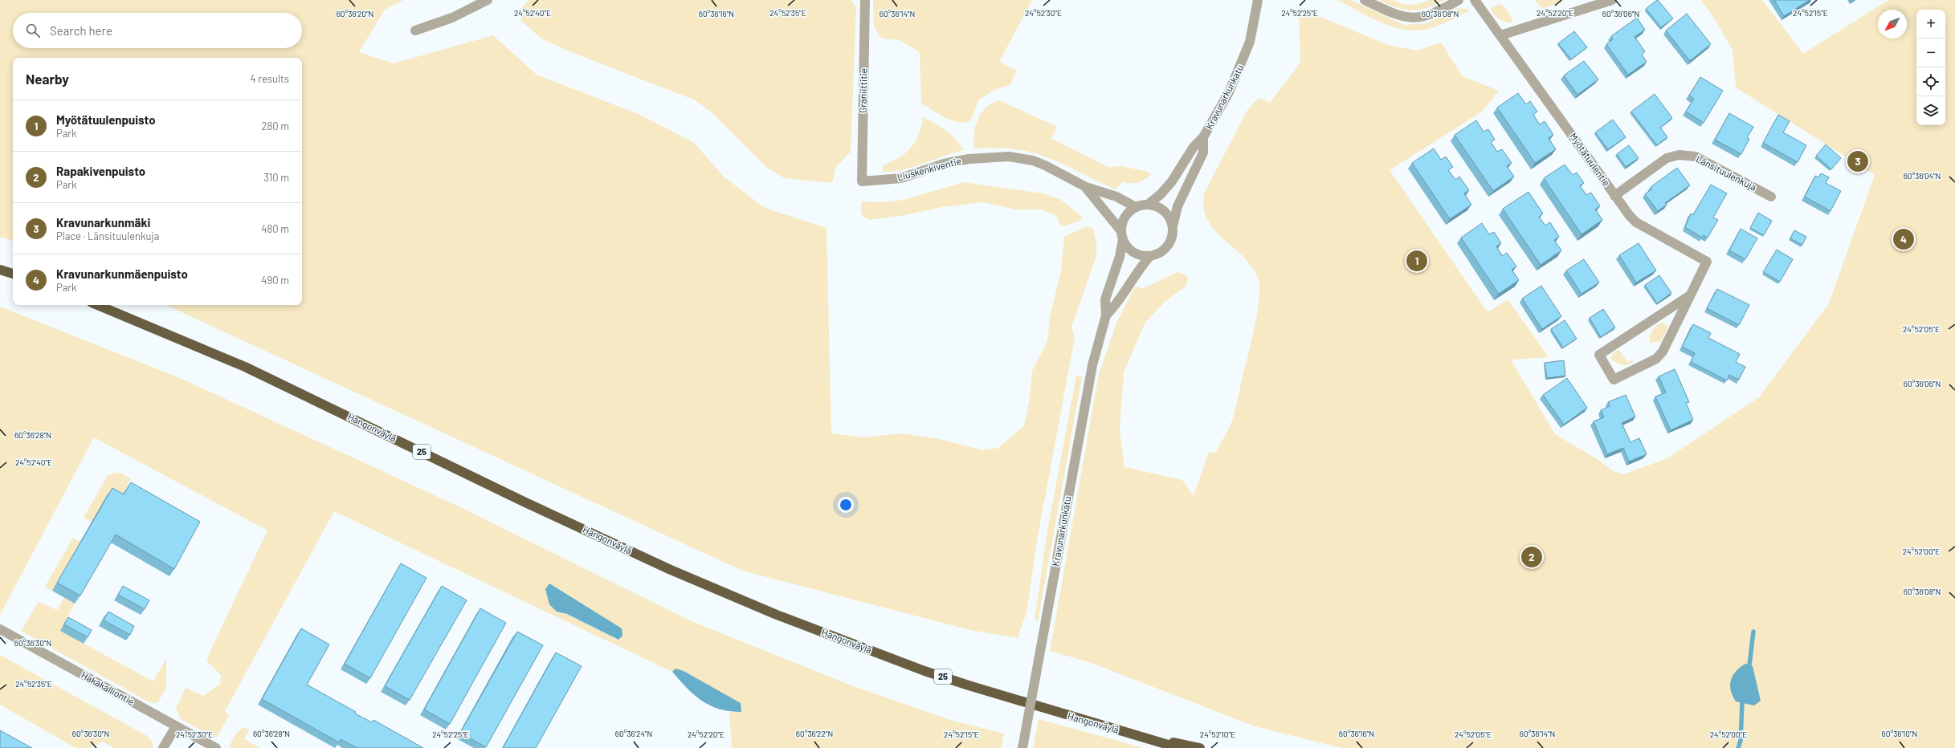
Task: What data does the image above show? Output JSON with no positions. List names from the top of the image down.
{
  "streets": {
    "highway": ["Hangonväylä", "25"],
    "street": [
      "Graniittitie",
      "Kravunarkunkatu",
      "Myötätuulentie",
      "Liuskenkiventie",
      "Länsituulenkuja",
      "Hakakalliontie"
    ]
  },
  "crossings": [
    ["Graniittitie", "Liuskenkiventie"],
    ["Kravunarkunkatu", "Liuskenkiventie"],
    ["Myötätuulentie", "Länsituulenkuja"]
  ],
  "north": "bottom left",
  "page": {
    "map_buttons": ["+", "−"],
    "search": "Search here",
    "heading": ["Nearby", "4 results"],
    "list": [
      {
        "mark": "1",
        "name": "Myötätuulenpuisto",
        "note": "Park",
        "value": "280 m"
      },
      {
        "mark": "2",
        "name": "Rapakivenpuisto",
        "note": "Park",
        "value": "310 m"
      },
      {
        "mark": "3",
        "name": "Kravunarkunmäki",
        "note": "Place · Länsituulenkuja",
        "value": "480 m"
      },
      {
        "mark": "4",
        "name": "Kravunarkunmäenpuisto",
        "note": "Park",
        "value": "490 m"
      }
    ],
    "pins": [
      "3",
      "4",
      "1",
      "2"
    ]
  },
  "coordinates": [
    "24°52'40\"E",
    "24°52'35\"E",
    "24°52'30\"E",
    "24°52'25\"E",
    "24°52'20\"E",
    "24°52'15\"E",
    "60°36'20\"N",
    "60°36'16\"N",
    "60°36'14\"N",
    "60°36'06\"N",
    "60°36'08\"N",
    "60°36'04\"N",
    "24°52'05\"E",
    "60°36'28\"N",
    "24°52'00\"E",
    "60°36'30\"N",
    "60°36'24\"N",
    "60°36'22\"N",
    "60°36'10\"N",
    "24°52'10\"E"
  ]
}
